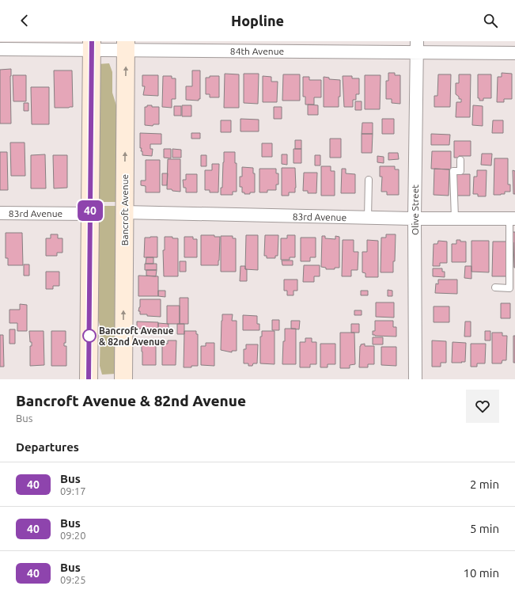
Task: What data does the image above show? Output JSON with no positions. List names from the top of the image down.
{
  "streets": {
    "main road": ["Bancroft Avenue"],
    "street": ["84th Avenue", "Olive Street", "83rd Avenue"]
  },
  "crossings": [
    ["84th Avenue", "Bancroft Avenue"],
    ["84th Avenue", "Olive Street"],
    ["Bancroft Avenue", "83rd Avenue"],
    ["Olive Street", "83rd Avenue"]
  ],
  "places": ["Bancroft Avenue & 82nd Avenue"],
  "lines": ["bus line 40"],
  "page": {
    "header": "Hopline",
    "on_map": "40",
    "heading": [
      ["Bancroft Avenue & 82nd Avenue", "Bus"],
      "Departures"
    ],
    "list": [
      {
        "mark": "40",
        "name": "Bus",
        "note": "09:17",
        "value": "2 min"
      },
      {
        "mark": "40",
        "name": "Bus",
        "note": "09:20",
        "value": "5 min"
      },
      {
        "mark": "40",
        "name": "Bus",
        "note": "09:25",
        "value": "10 min"
      }
    ]
  }
}
